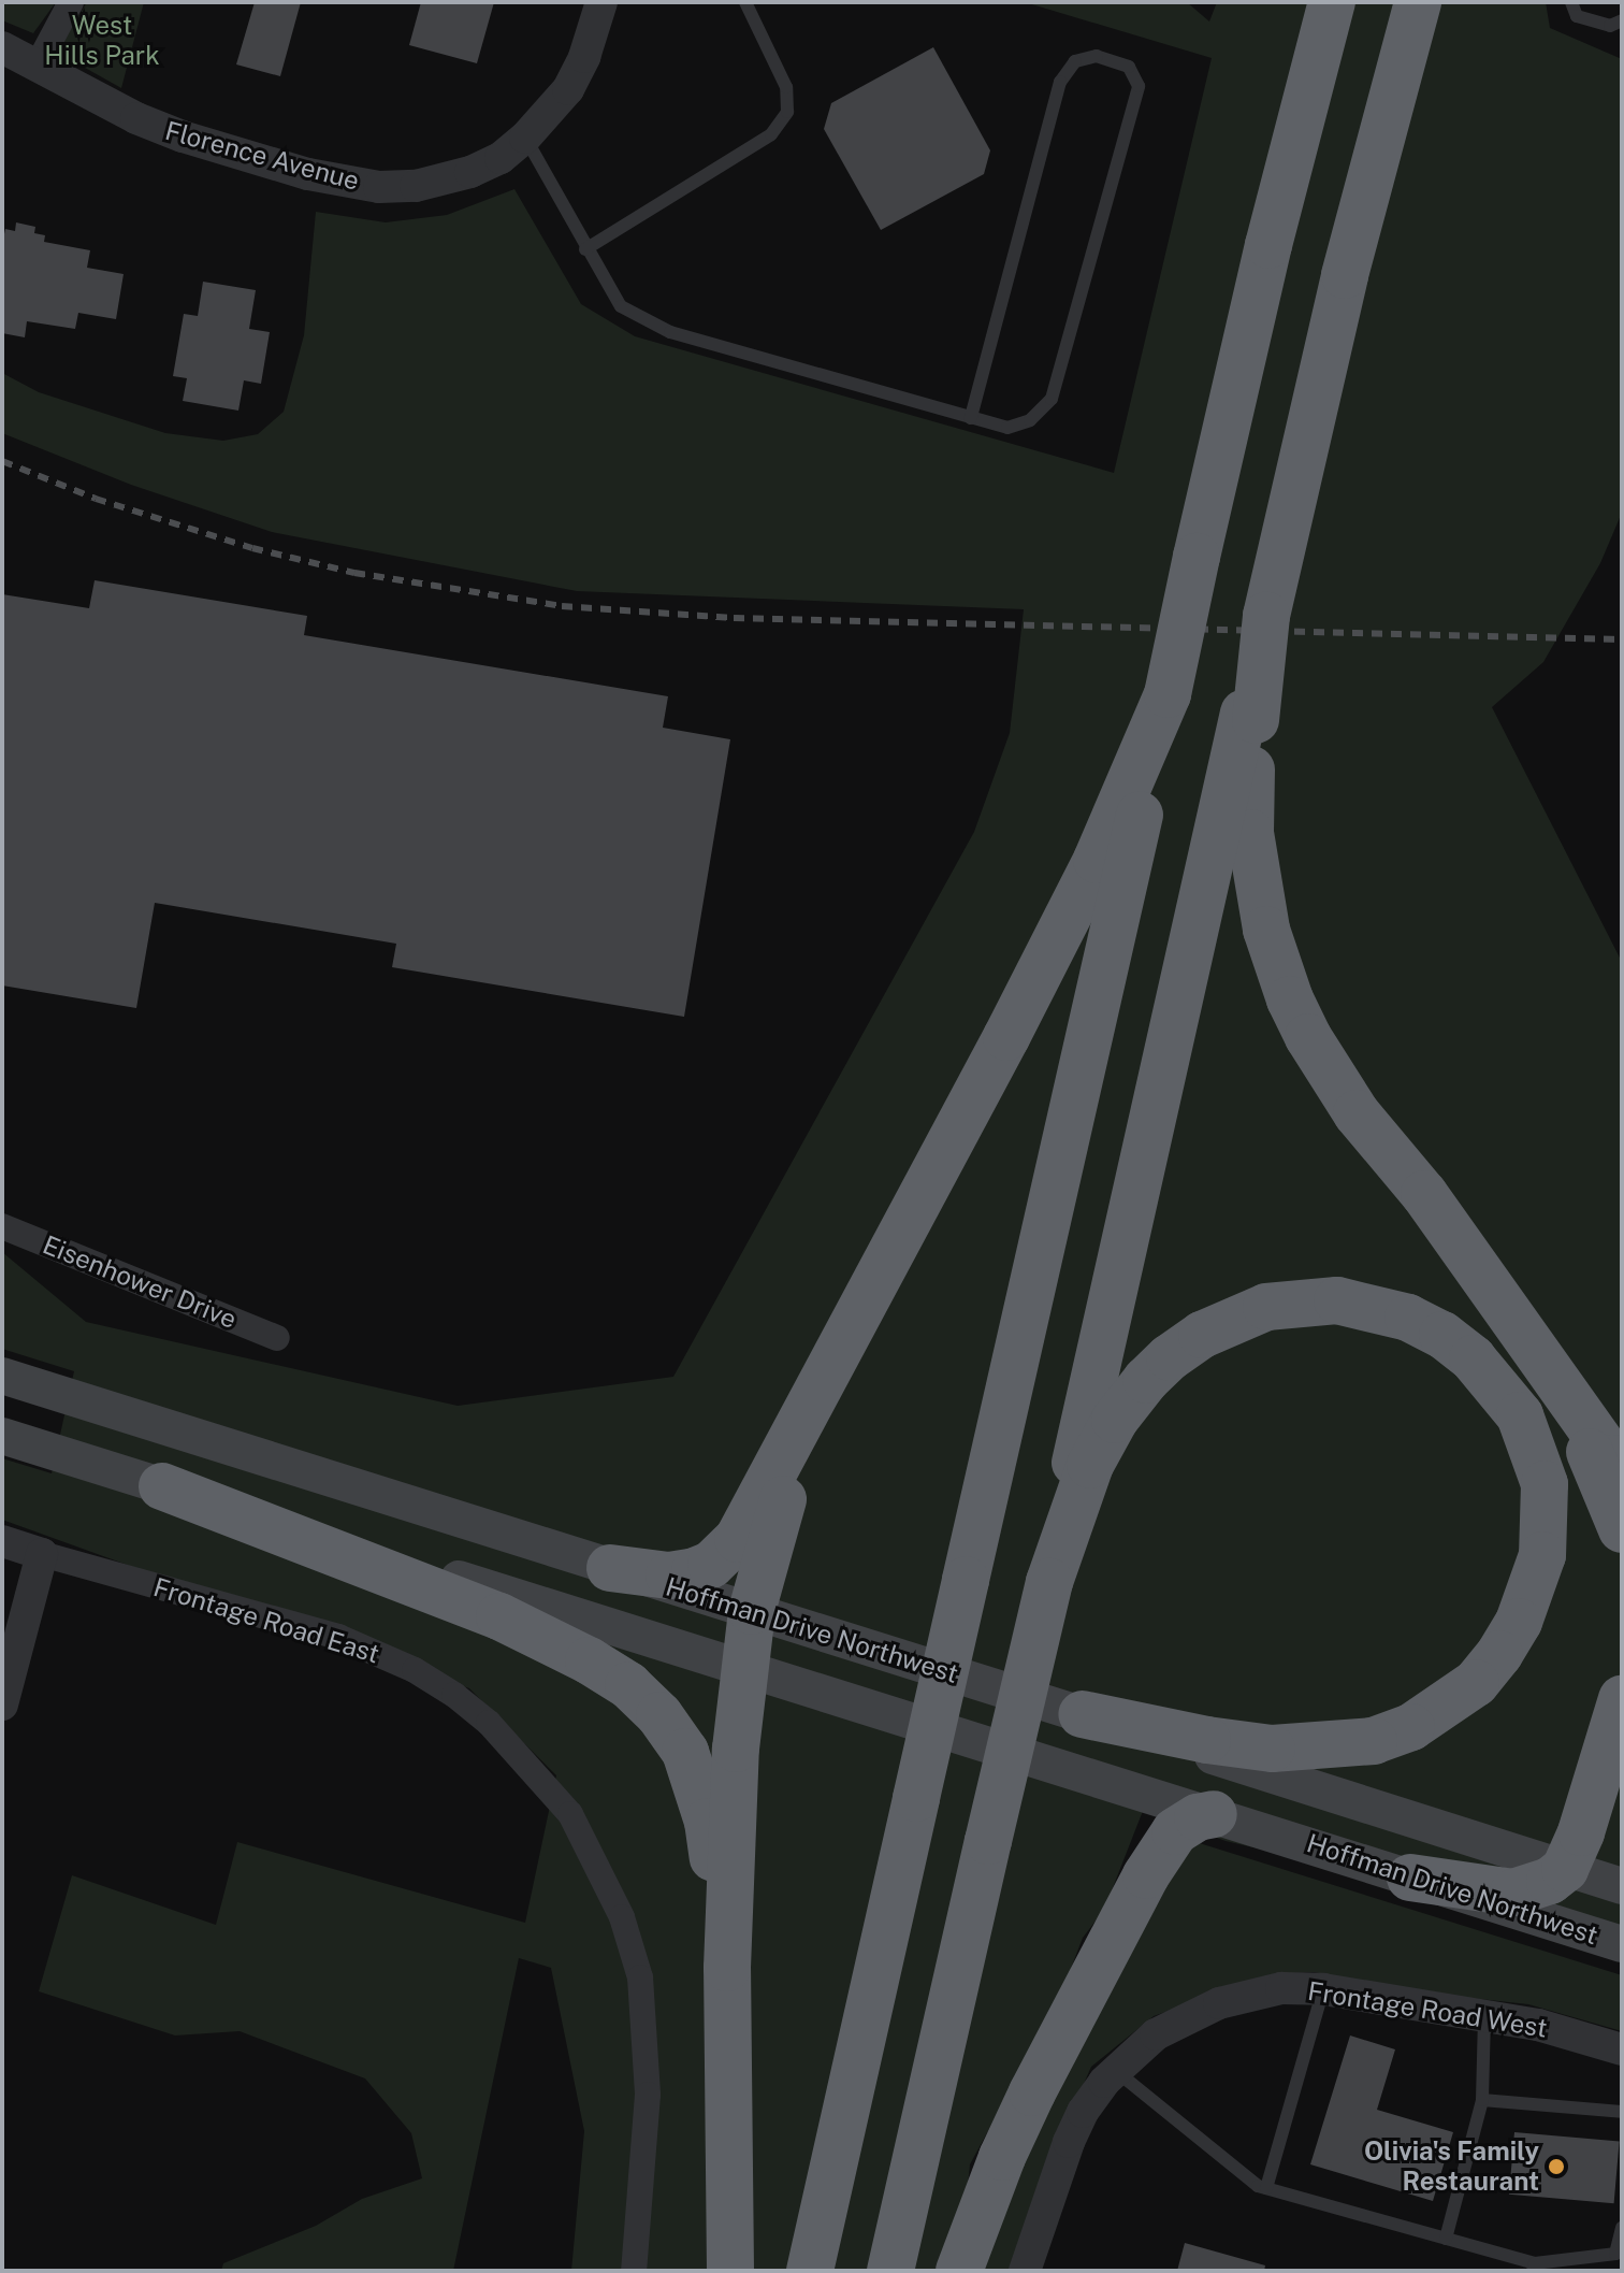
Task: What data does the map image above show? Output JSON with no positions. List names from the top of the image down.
{
  "streets": {
    "main road": ["Hoffman Drive Northwest"],
    "street": [
      "Florence Avenue",
      "Eisenhower Drive",
      "Frontage Road East",
      "Frontage Road West"
    ]
  },
  "parks": ["West Hills Park"],
  "places": ["Olivia's Family Restaurant"]
}
